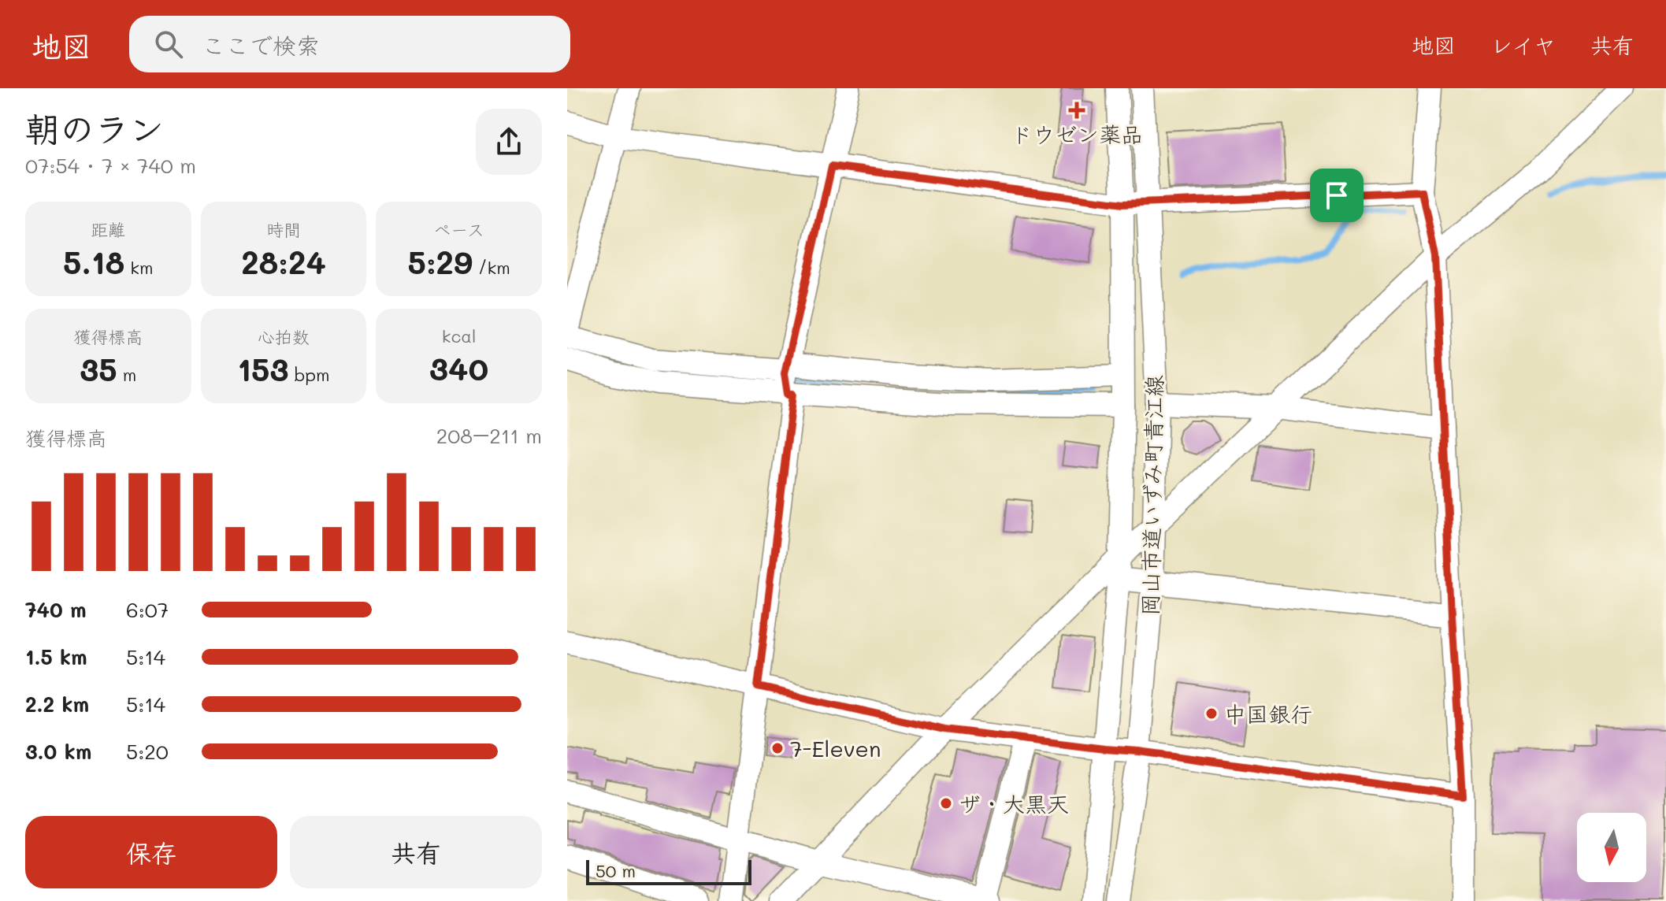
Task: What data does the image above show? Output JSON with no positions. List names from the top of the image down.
{
  "streets": {
    "street": ["岡山市道いずみ町青江線"]
  },
  "places": {
    "health": ["ドウゼン薬品"],
    "other": ["中国銀行", "7-Eleven", "ザ・大黒天"]
  },
  "scale_bar": "50 m",
  "north": "bottom",
  "page": {
    "header": "地図",
    "search": "ここで検索",
    "nav": ["地図", "レイヤ", "共有"],
    "heading": ["朝のラン", "07:54 · 7 × 740 m"],
    "stats": [
      ["距離", "5.18 km"],
      ["時間", "28:24"],
      ["ペース", "5:29 /km"],
      ["獲得標高", "35 m"],
      ["心拍数", "153 bpm"],
      ["kcal", "340"]
    ],
    "chart": ["獲得標高", "208–211 m"],
    "list": [
      {
        "name": "740 m",
        "note": "6:07"
      },
      {
        "name": "1.5 km",
        "note": "5:14"
      },
      {
        "name": "2.2 km",
        "note": "5:14"
      },
      {
        "name": "3.0 km",
        "note": "5:20"
      }
    ],
    "buttons": ["保存", "共有"],
    "scale": "50 m"
  }
}
